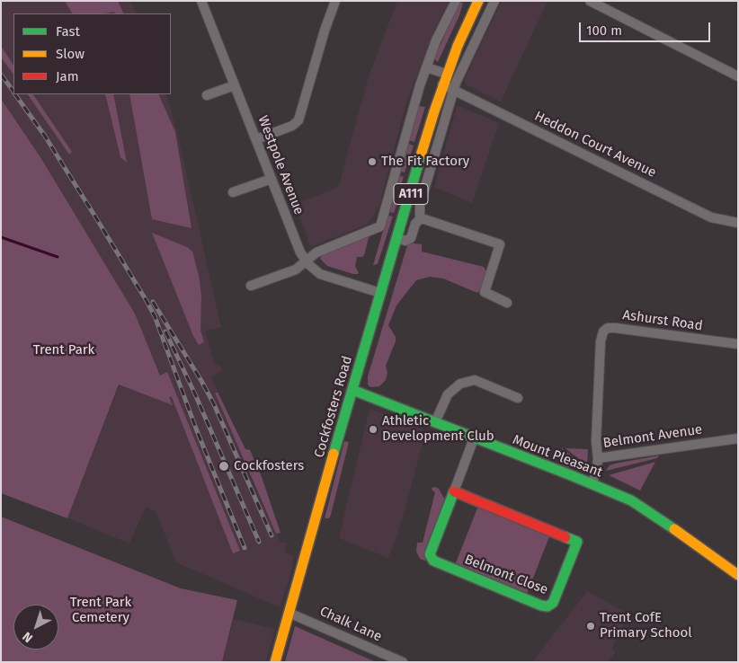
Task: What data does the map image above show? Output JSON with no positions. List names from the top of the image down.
{
  "streets": {
    "street": [
      "Heddon Court Avenue",
      "Westpole Avenue",
      "A111",
      "Ashurst Road",
      "Cockfosters Road",
      "Belmont Avenue",
      "Mount Pleasant",
      "Belmont Close",
      "Chalk Lane"
    ]
  },
  "crossings": [
    ["Heddon Court Avenue", "Cockfosters Road"],
    ["Westpole Avenue", "Cockfosters Road"],
    ["Ashurst Road", "Belmont Avenue"],
    ["Cockfosters Road", "Mount Pleasant"],
    ["Cockfosters Road", "Chalk Lane"],
    ["Belmont Avenue", "Mount Pleasant"],
    ["Mount Pleasant", "Belmont Close"]
  ],
  "parks": ["Trent Park", "Trent Park Cemetery"],
  "places": [
    "The Fit Factory",
    "Athletic Development Club",
    "Cockfosters",
    "Trent CofE Primary School"
  ],
  "legend": ["Fast", "Slow", "Jam"],
  "scale_bar": "100 m",
  "north": "bottom left"
}
